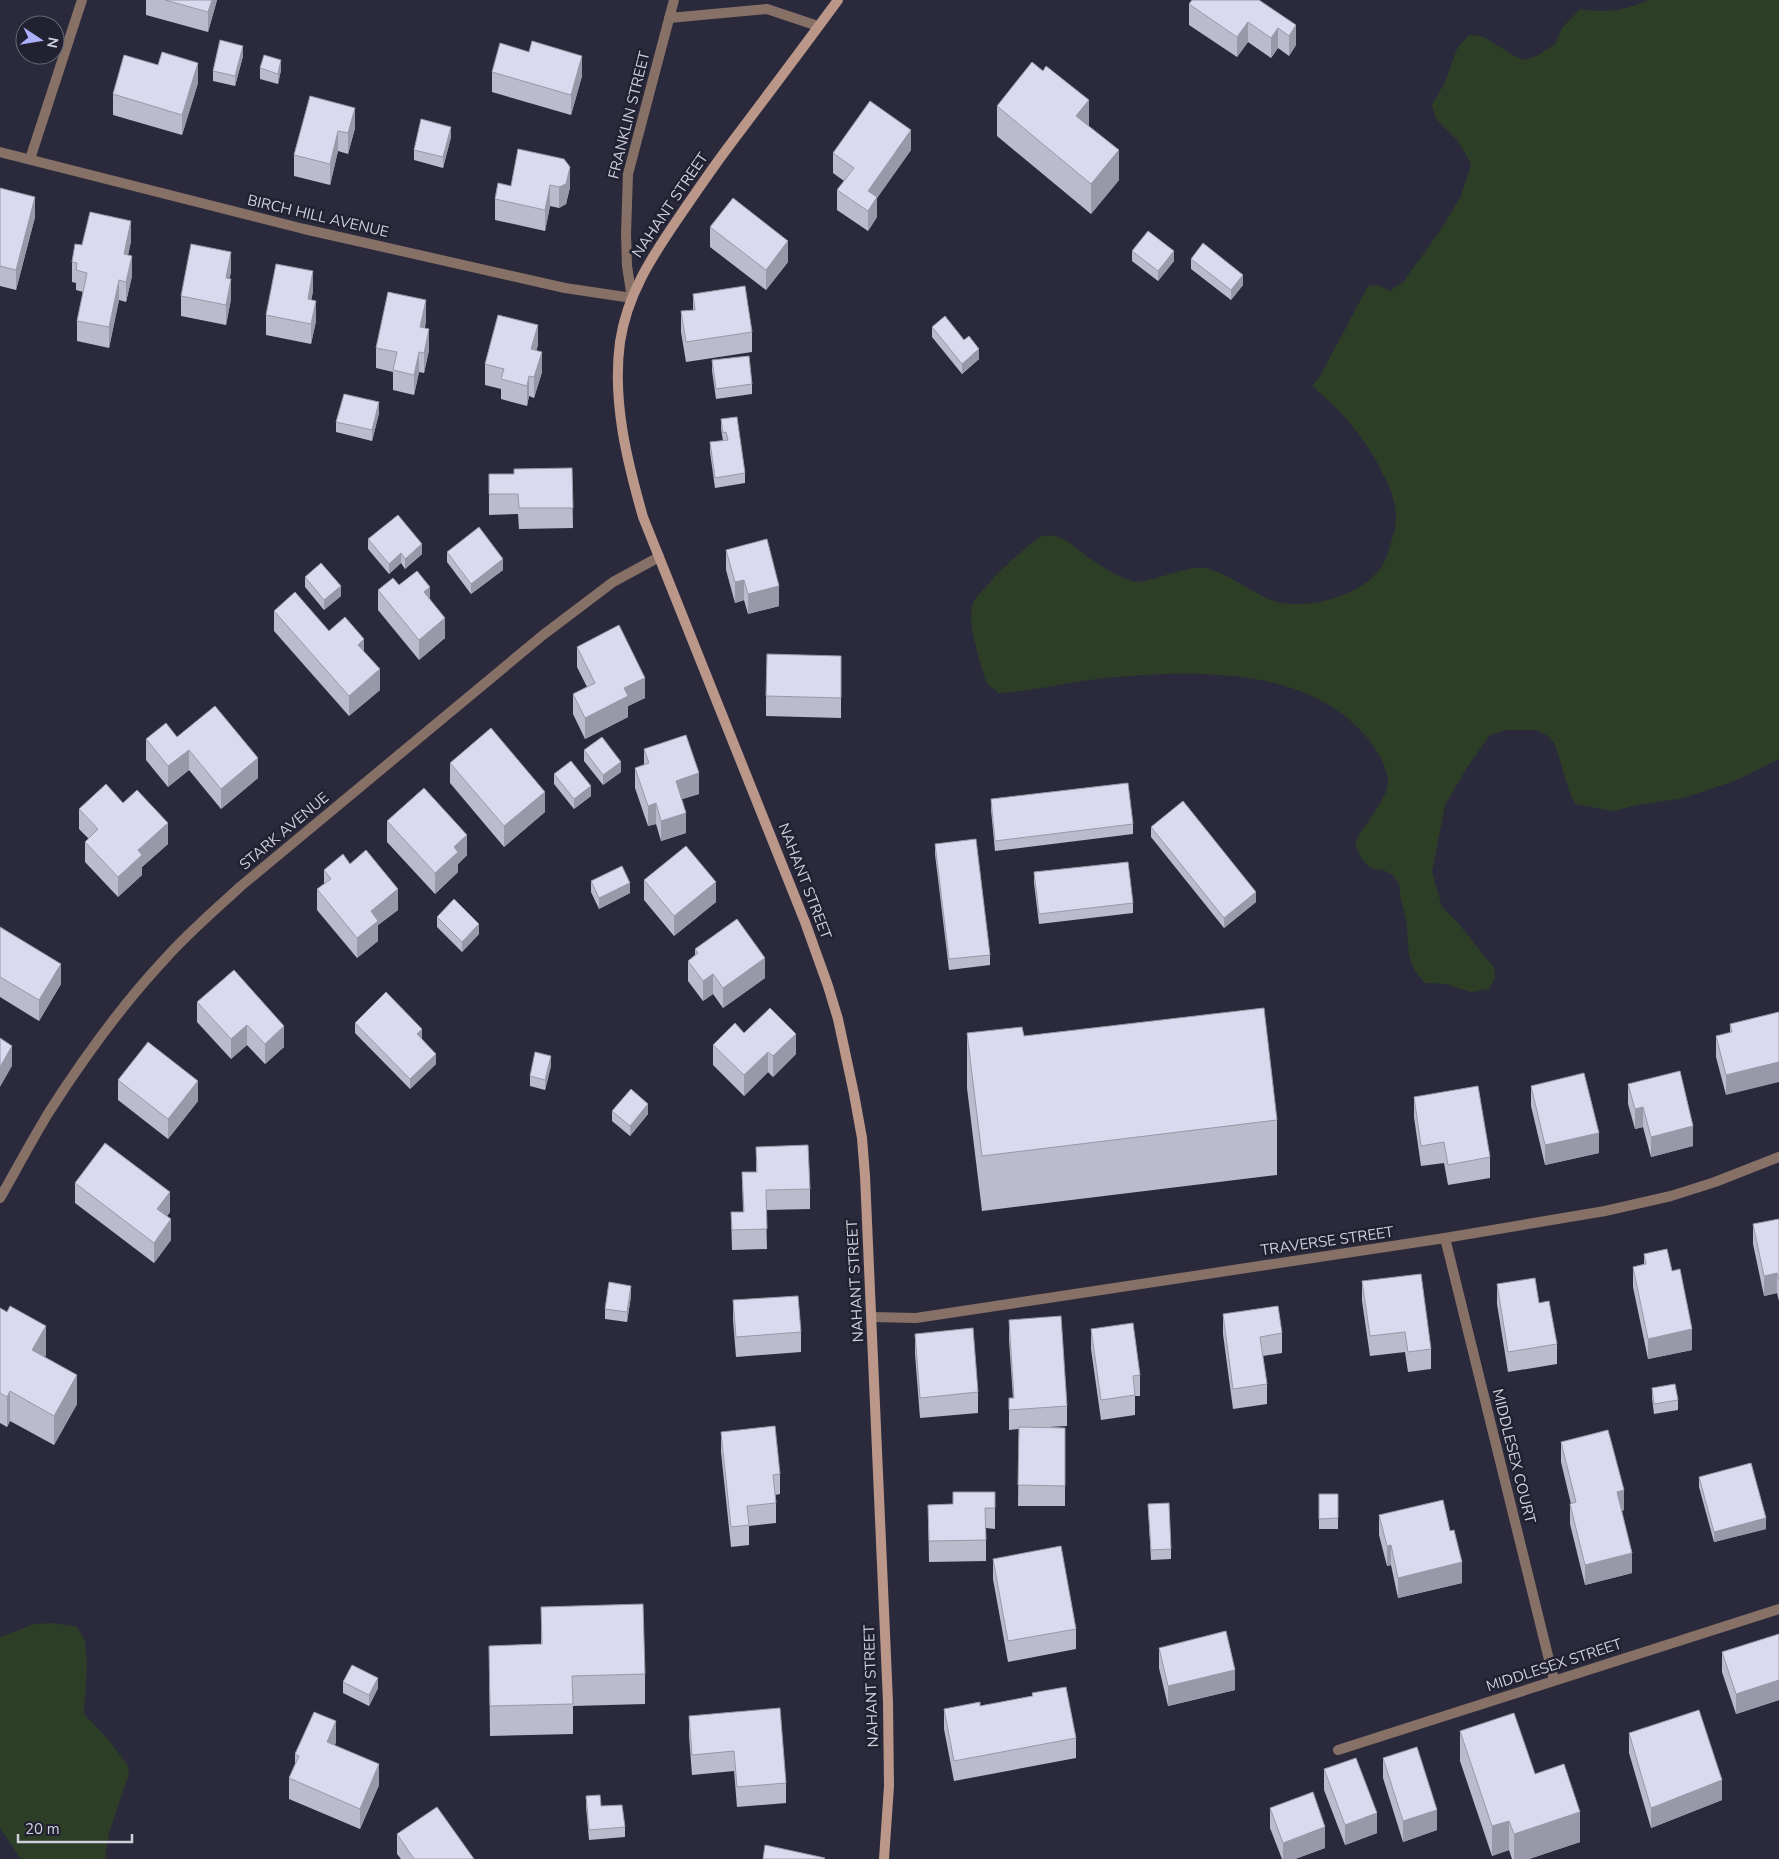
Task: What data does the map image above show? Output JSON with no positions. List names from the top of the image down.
{
  "streets": {
    "main road": ["NAHANT STREET"],
    "street": [
      "FRANKLIN STREET",
      "BIRCH HILL AVENUE",
      "STARK AVENUE",
      "TRAVERSE STREET",
      "MIDDLESEX COURT",
      "MIDDLESEX STREET"
    ]
  },
  "crossings": [
    ["FRANKLIN STREET", "NAHANT STREET"],
    ["FRANKLIN STREET", "BIRCH HILL AVENUE"],
    ["NAHANT STREET", "BIRCH HILL AVENUE"],
    ["NAHANT STREET", "STARK AVENUE"],
    ["NAHANT STREET", "TRAVERSE STREET"],
    ["TRAVERSE STREET", "MIDDLESEX COURT"],
    ["MIDDLESEX COURT", "MIDDLESEX STREET"]
  ],
  "scale_bar": "20 m",
  "north": "right"
}
